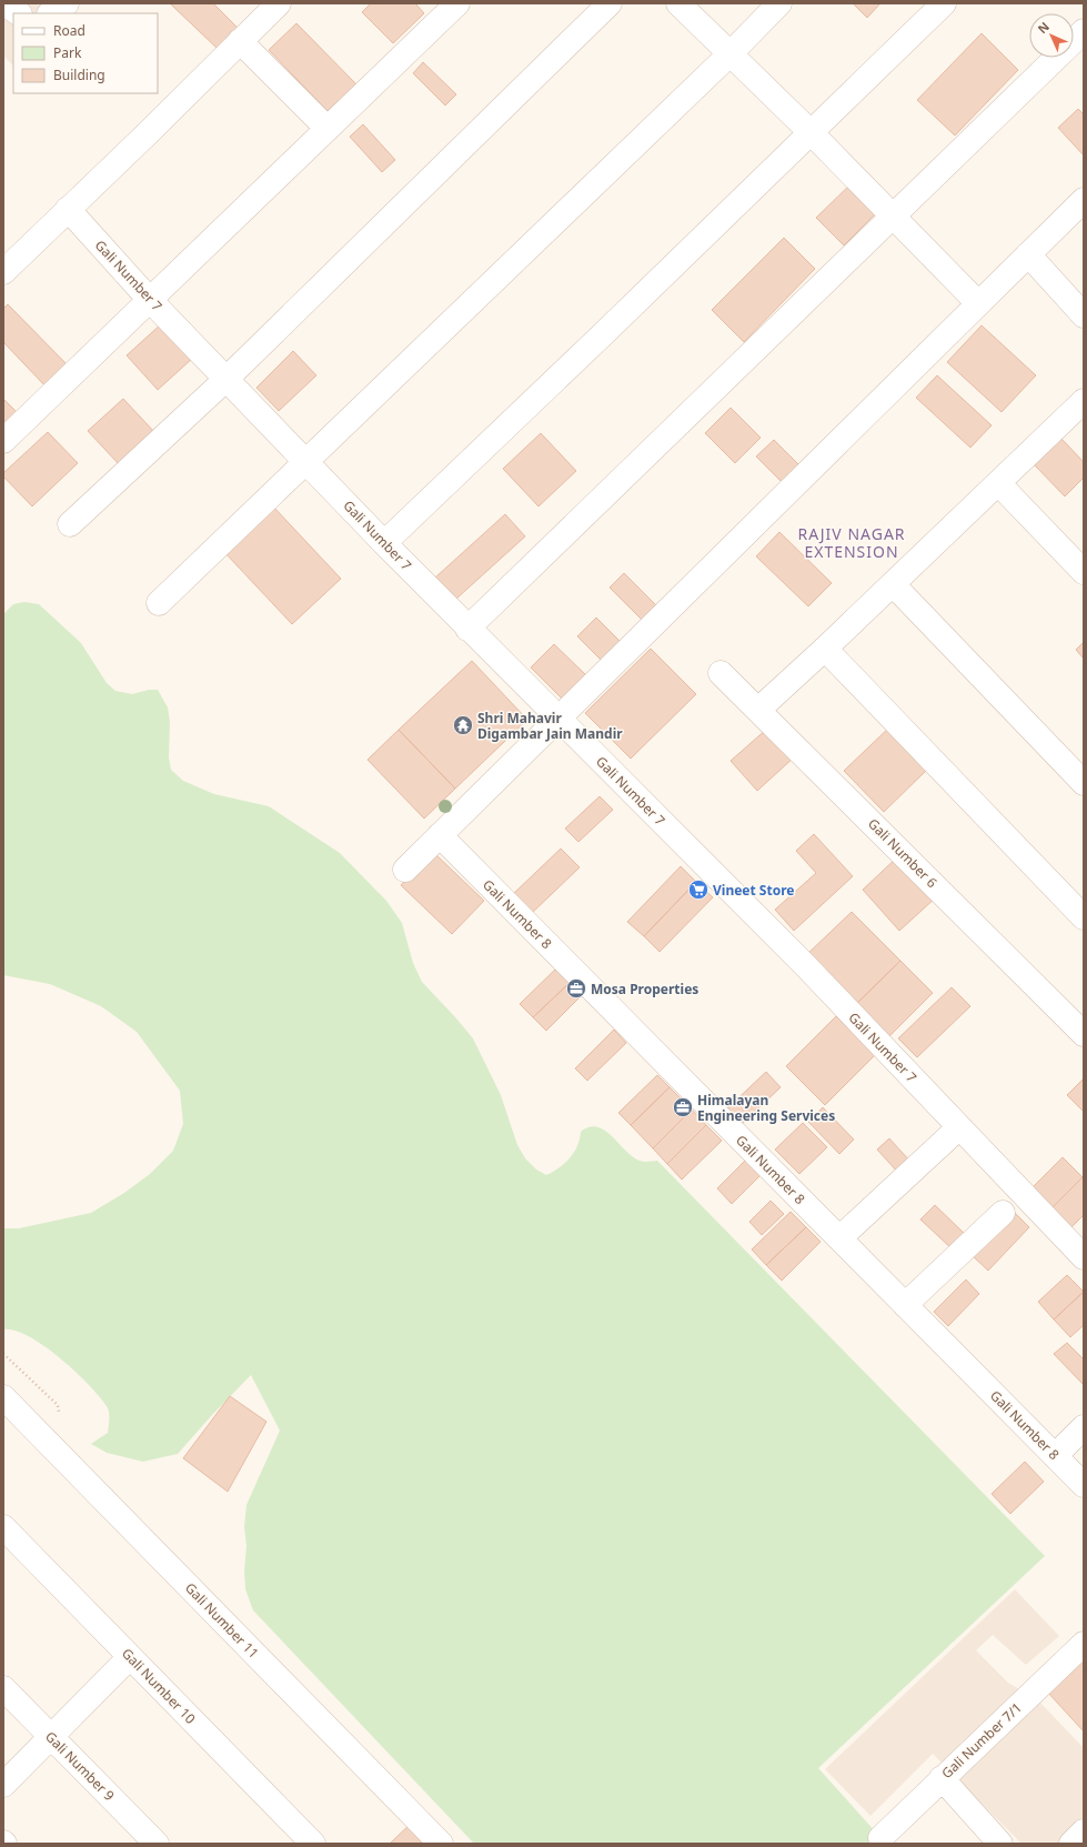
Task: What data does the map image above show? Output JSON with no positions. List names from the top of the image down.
{
  "streets": {
    "street": [
      "Gali Number 7",
      "Gali Number 6",
      "Gali Number 8",
      "Gali Number 11",
      "Gali Number 10",
      "Gali Number 7/1",
      "Gali Number 9"
    ]
  },
  "districts": ["RAJIV NAGAR EXTENSION"],
  "places": {
    "temple": ["Shri Mahavir Digambar Jain Mandir"],
    "supermarket": ["Vineet Store"],
    "office": ["Mosa Properties", "Himalayan Engineering Services"]
  },
  "legend": ["Road", "Park", "Building"],
  "north": "top left"
}
